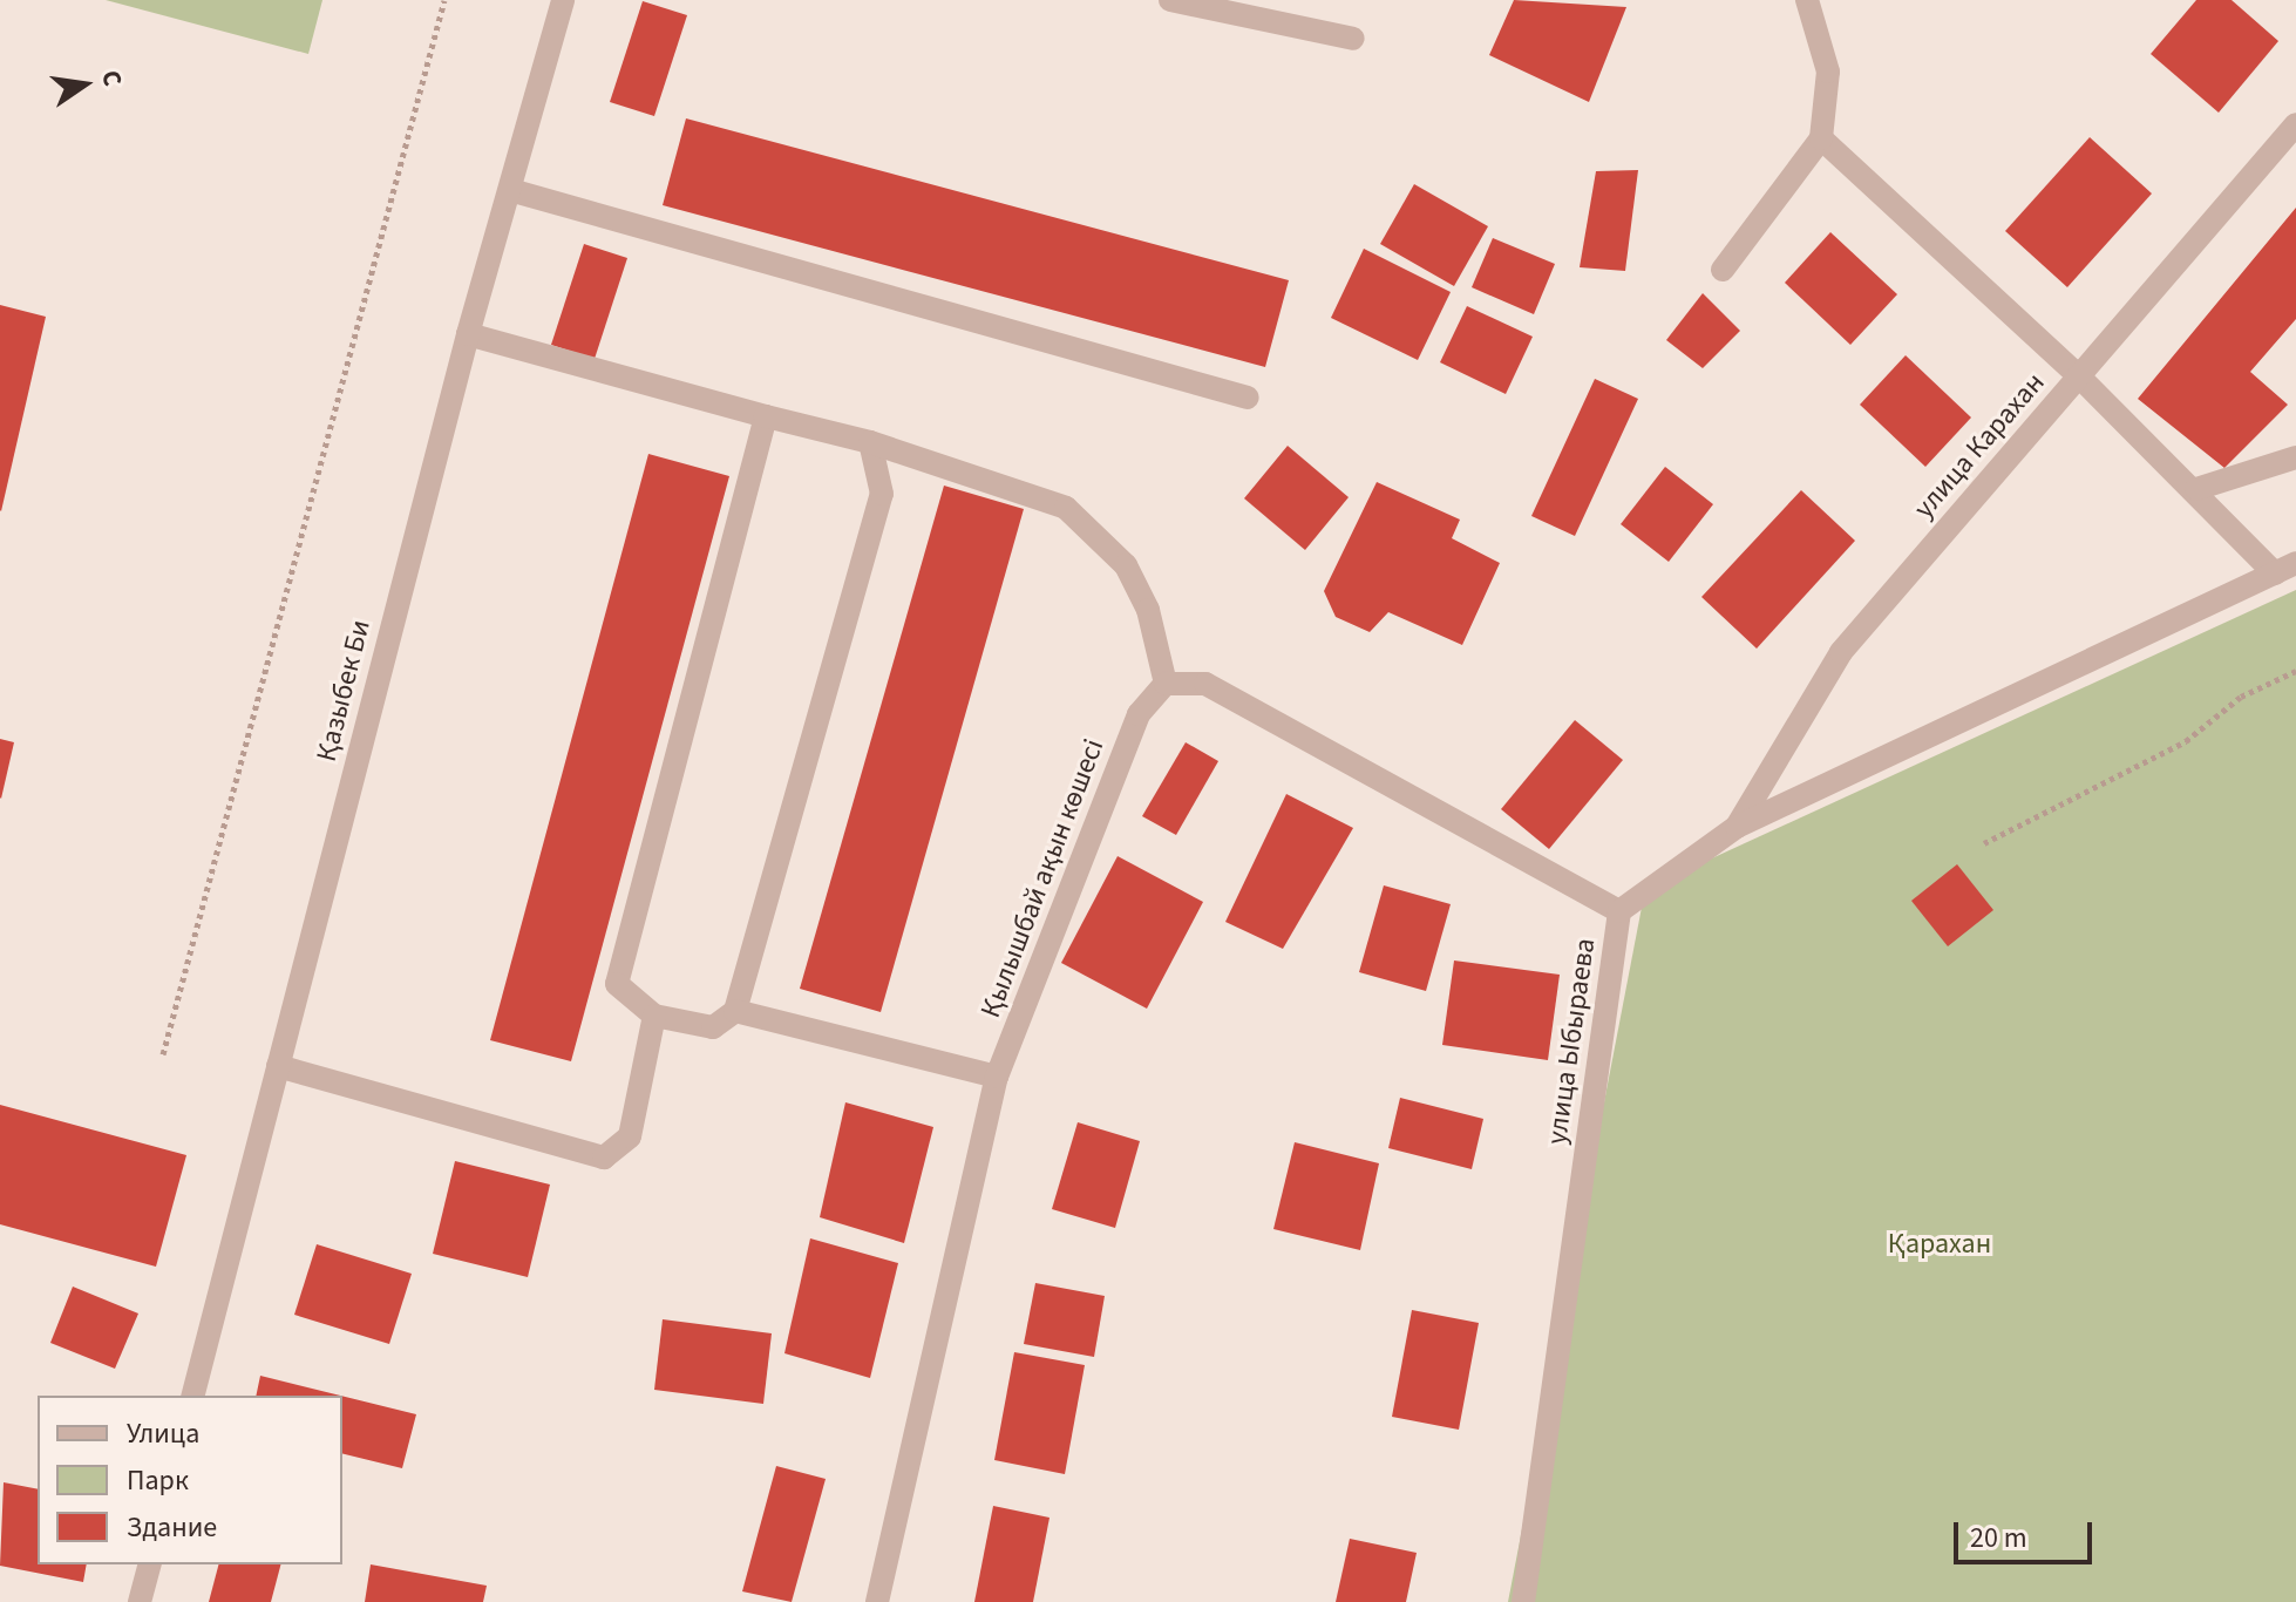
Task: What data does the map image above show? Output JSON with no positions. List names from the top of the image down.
{
  "streets": {
    "street": [
      "улица Карахан",
      "Қазыбек Би",
      "Қылышбай ақын көшесі",
      "улица Ыбыраева"
    ]
  },
  "crossings": [
    ["улица Карахан", "улица Ыбыраева"]
  ],
  "parks": ["Қарахан"],
  "legend": ["Улица", "Парк", "Здание"],
  "scale_bar": "20 m",
  "north": "right"
}
